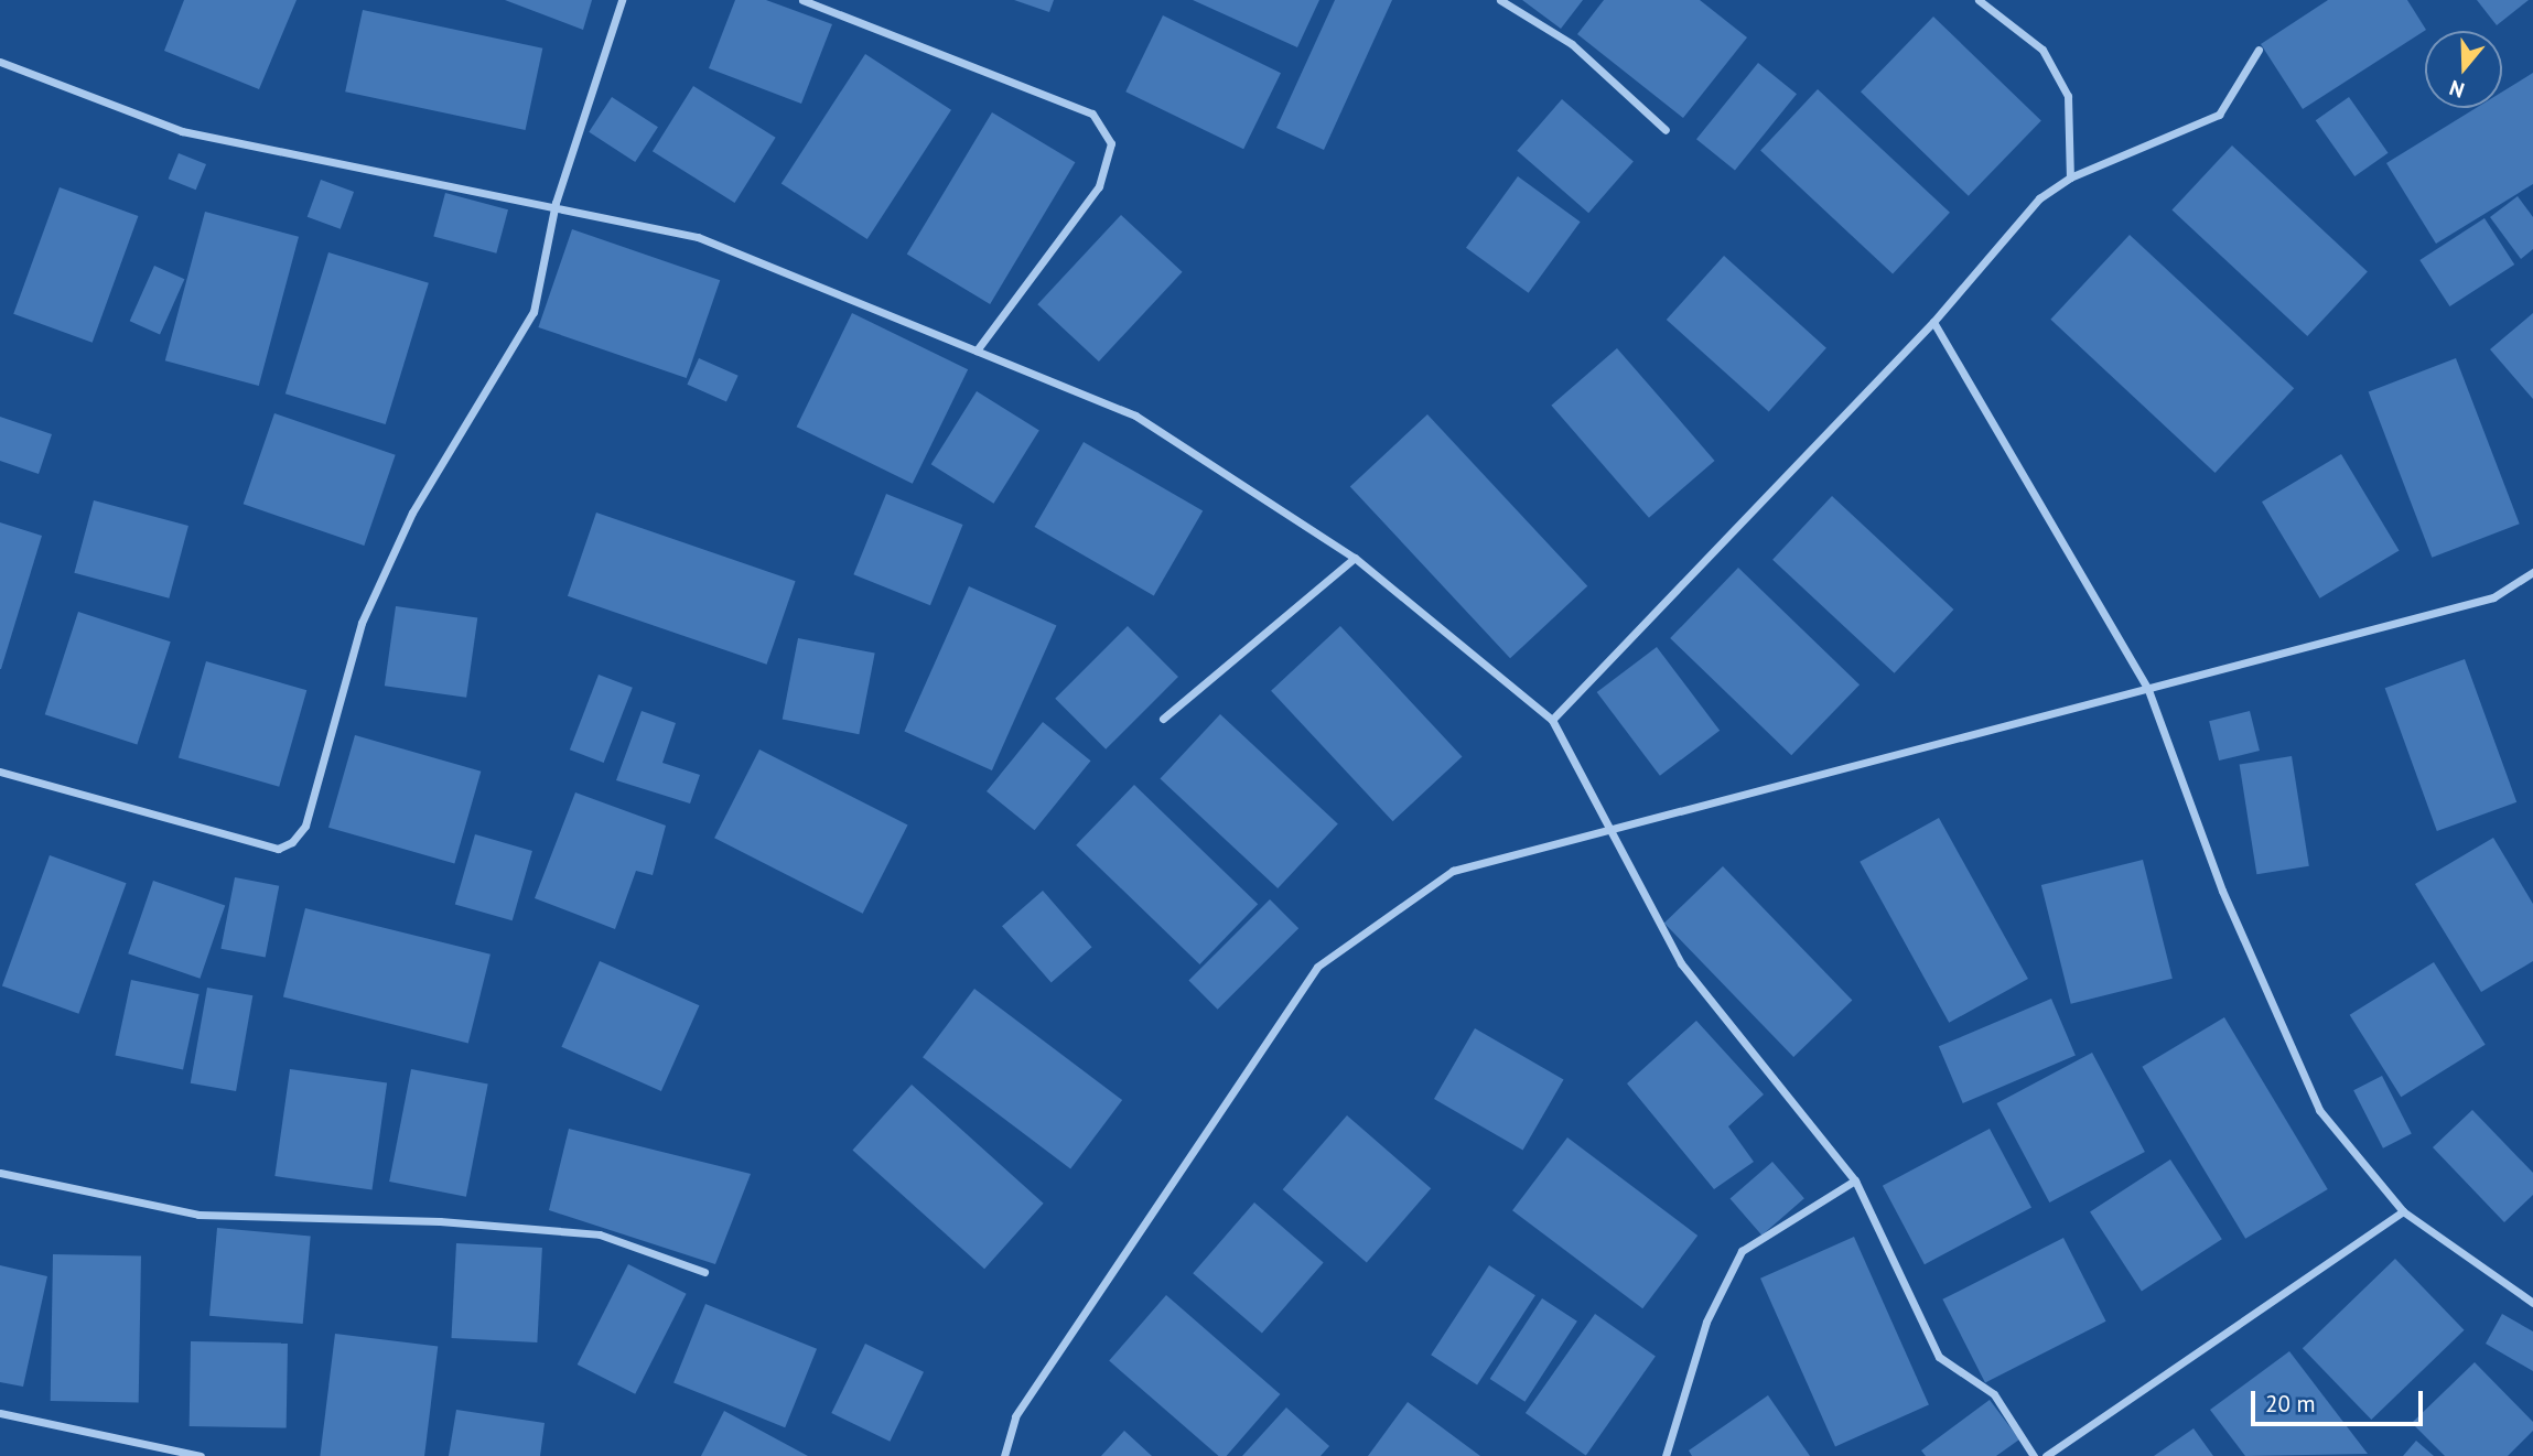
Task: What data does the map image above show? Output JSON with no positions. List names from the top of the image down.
{
  "scale_bar": "20 m",
  "north": "bottom"
}
